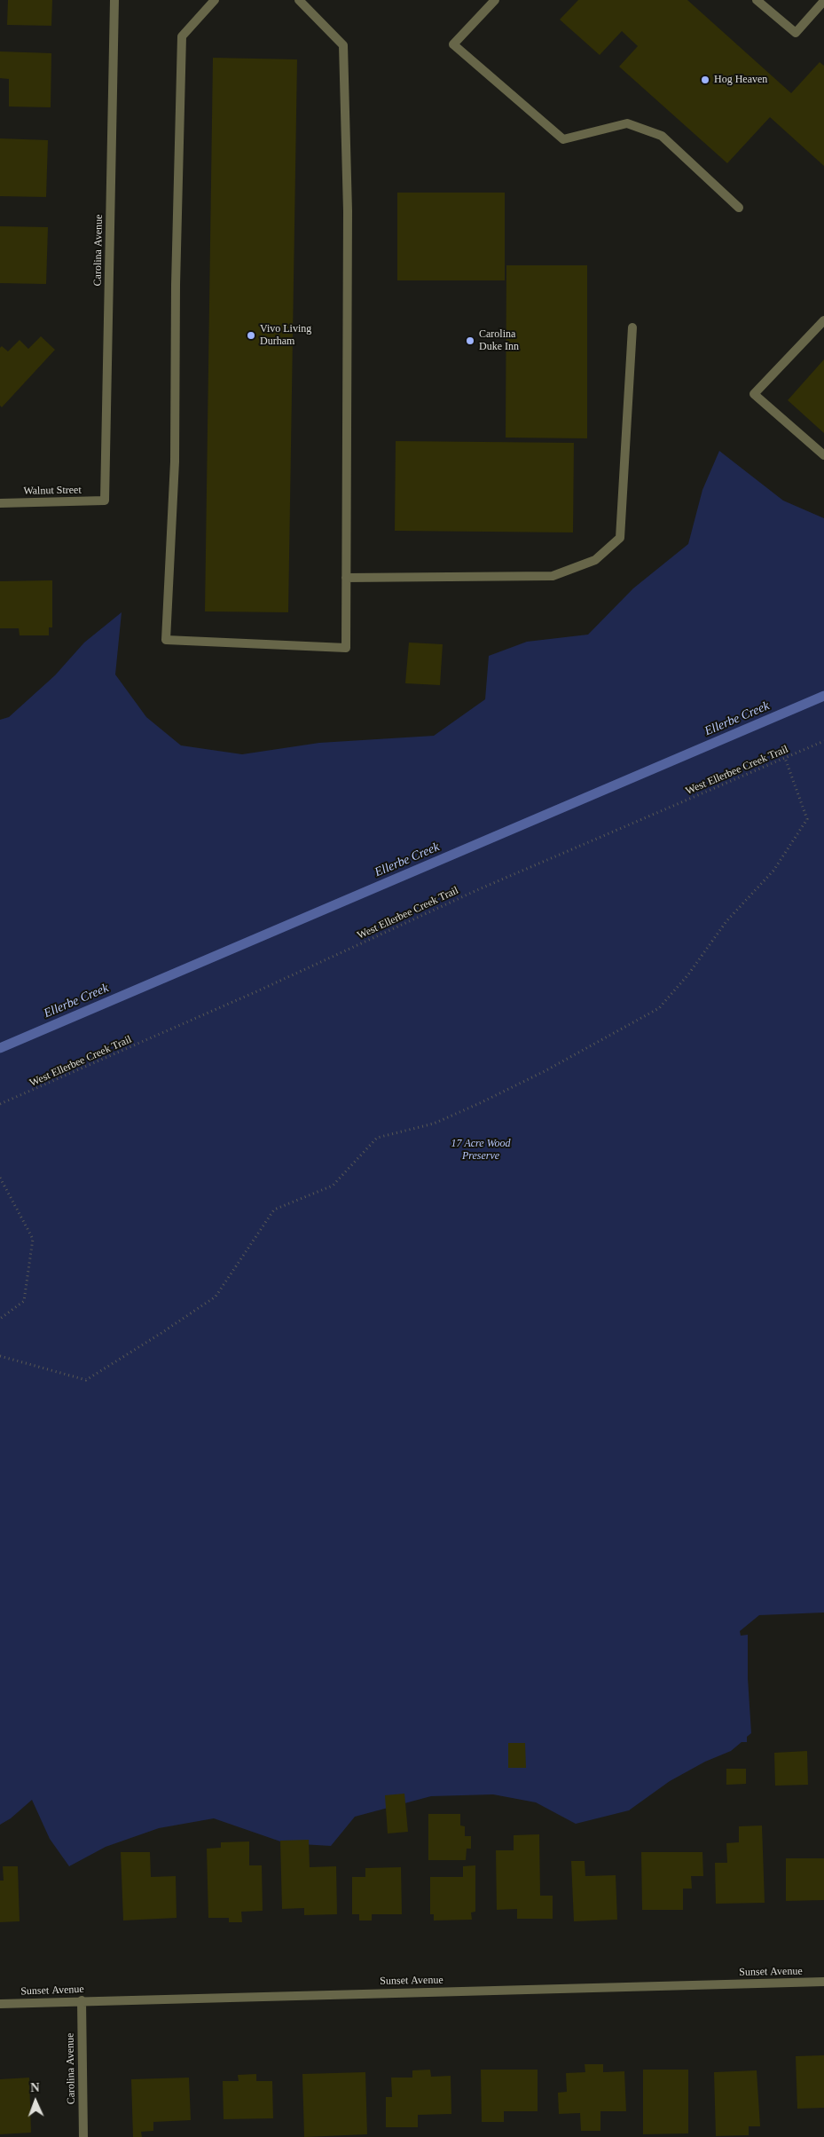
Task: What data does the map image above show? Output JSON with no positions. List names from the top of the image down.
{
  "streets": {
    "street": ["Carolina Avenue", "Walnut Street", "Sunset Avenue"],
    "path": ["West Ellerbee Creek Trail"]
  },
  "crossings": [
    ["Carolina Avenue", "Walnut Street"],
    ["Carolina Avenue", "Sunset Avenue"]
  ],
  "water": ["Ellerbe Creek"],
  "parks": ["17 Acre Wood Preserve"],
  "places": ["Hog Heaven", "Vivo Living Durham", "Carolina Duke Inn"],
  "north": "top"
}
